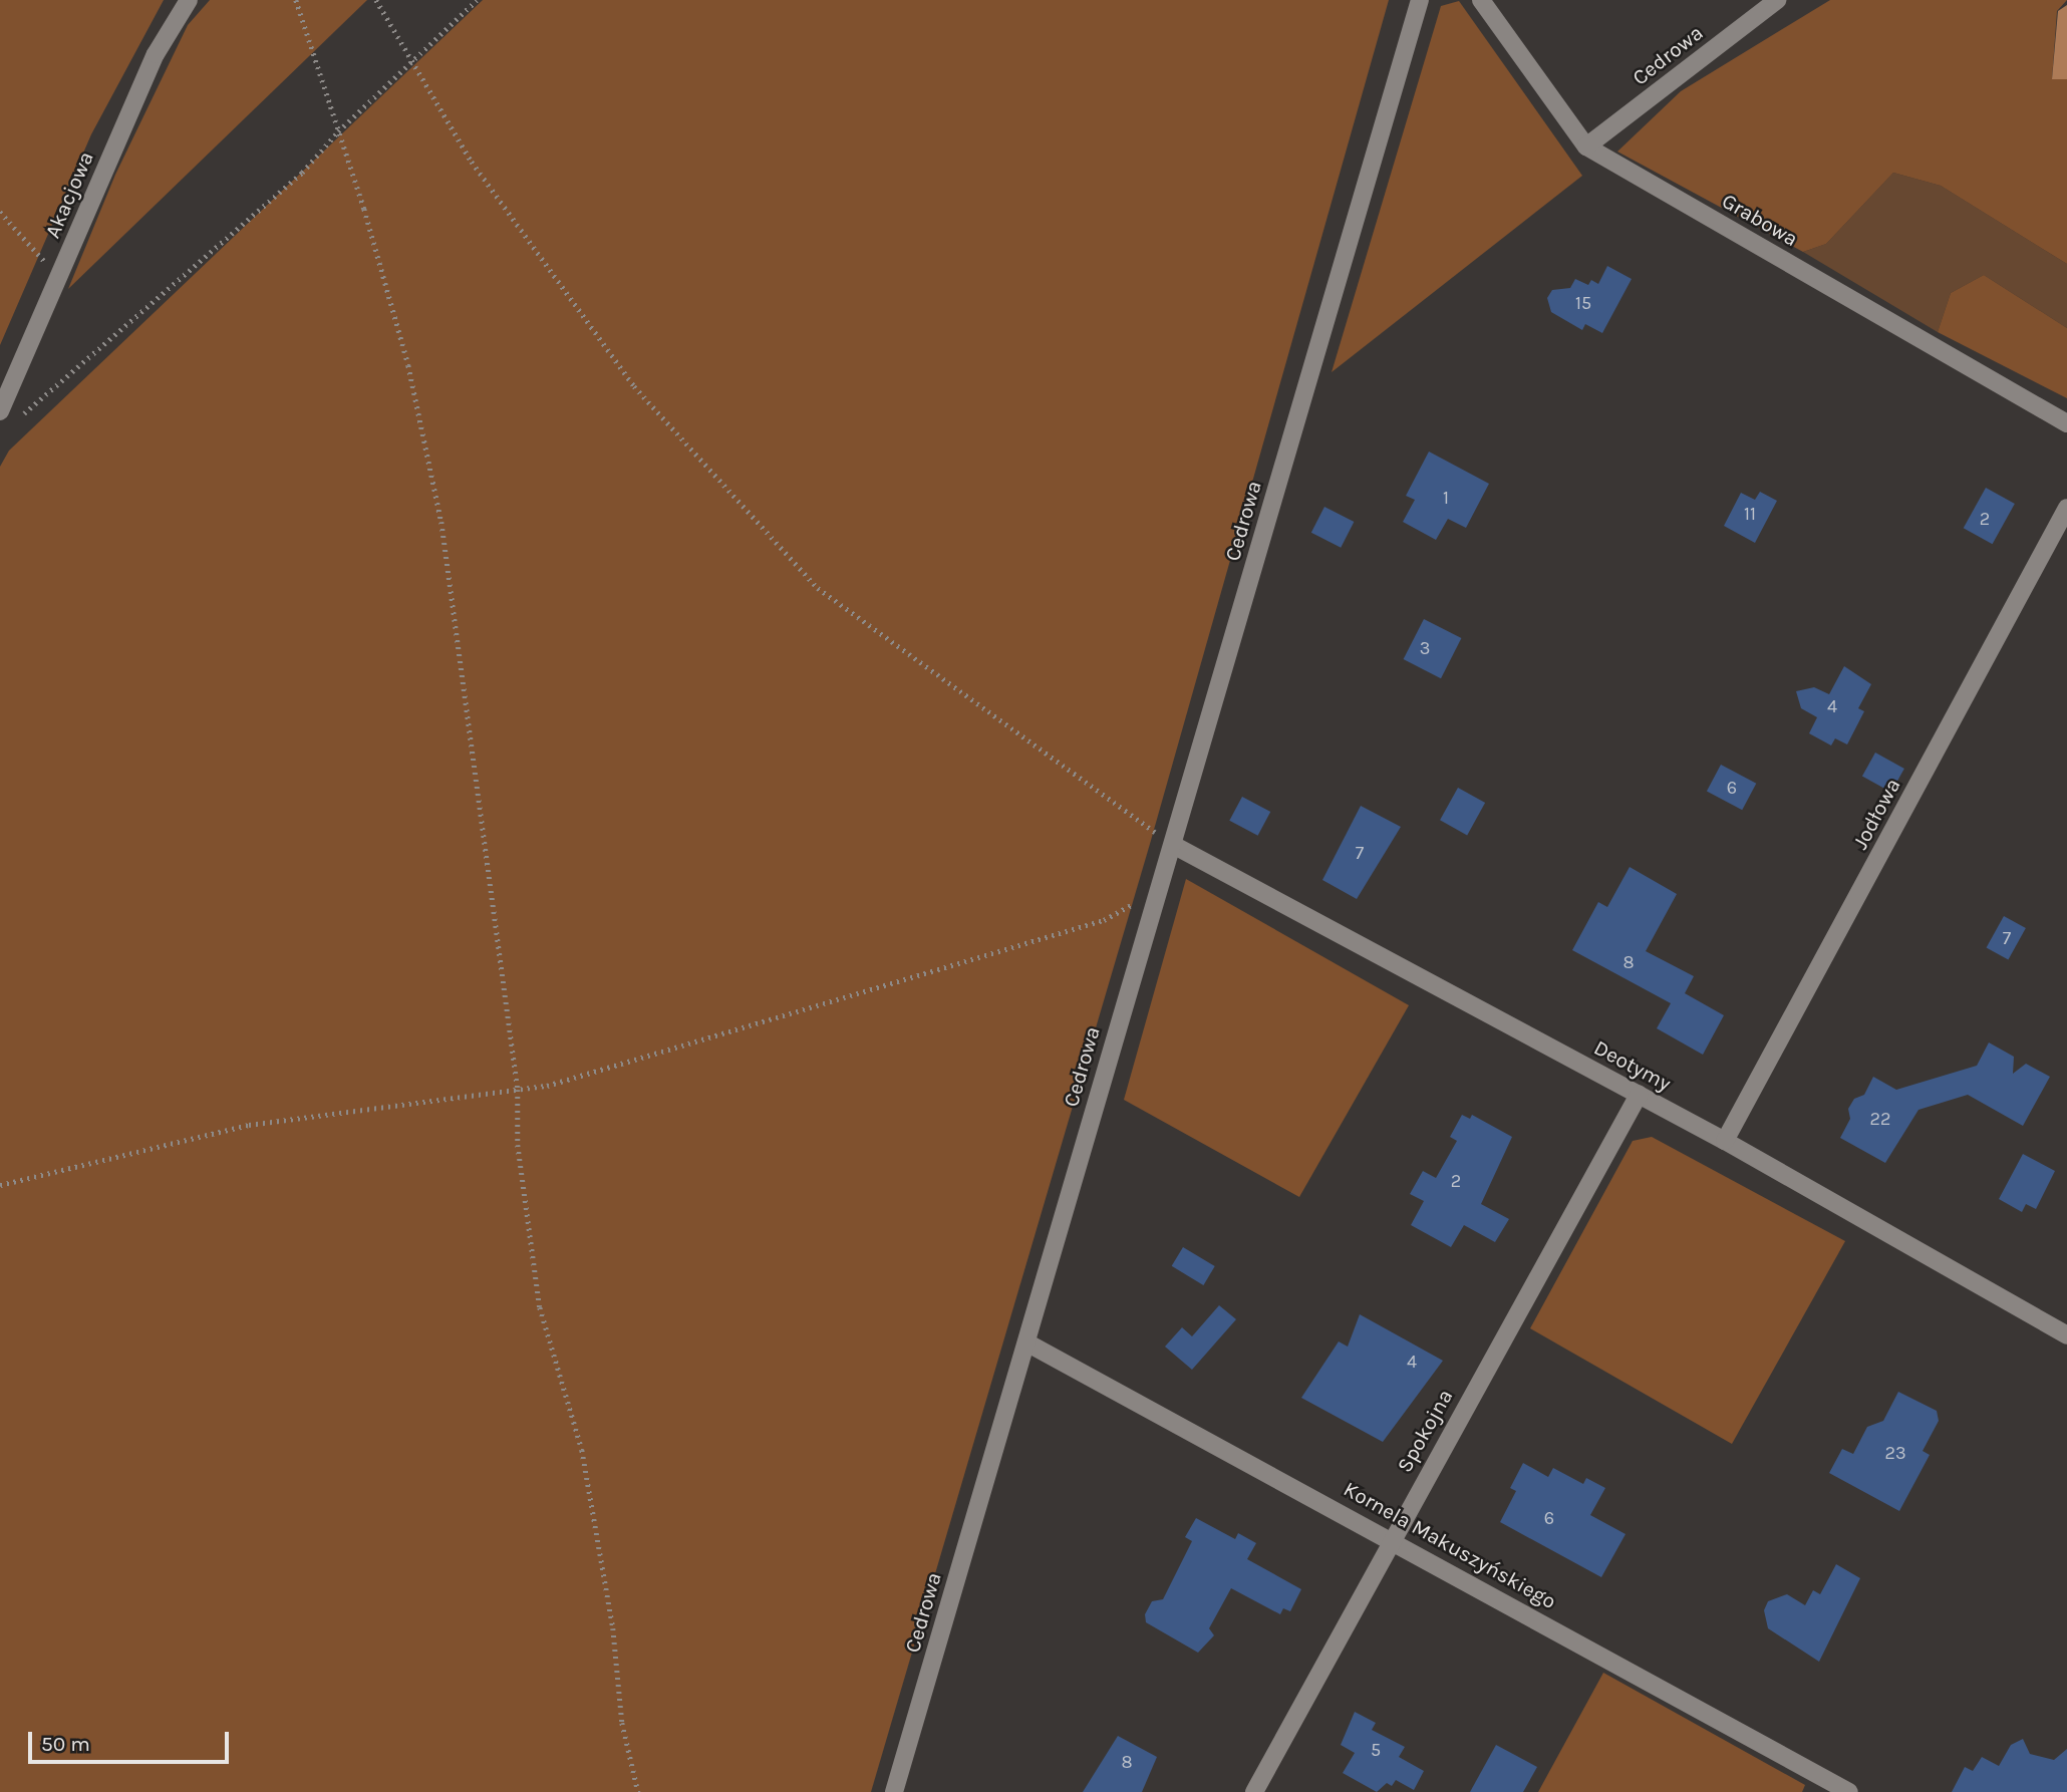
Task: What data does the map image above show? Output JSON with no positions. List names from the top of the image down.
{
  "streets": {
    "street": [
      "Cedrowa",
      "Akacjowa",
      "Grabowa",
      "Jodłowa",
      "Deotymy",
      "Spokojna",
      "Kornela Makuszyńskiego"
    ]
  },
  "crossings": [
    ["Cedrowa", "Grabowa"],
    ["Cedrowa", "Deotymy"],
    ["Cedrowa", "Kornela Makuszyńskiego"],
    ["Jodłowa", "Deotymy"],
    ["Deotymy", "Spokojna"],
    ["Spokojna", "Kornela Makuszyńskiego"]
  ],
  "house_numbers": [
    "15",
    "1",
    "11",
    "2",
    "3",
    "4",
    "6",
    "7",
    "7",
    "8",
    "22",
    "2",
    "4",
    "23",
    "6",
    "5",
    "8"
  ],
  "scale_bar": "50 m"
}
